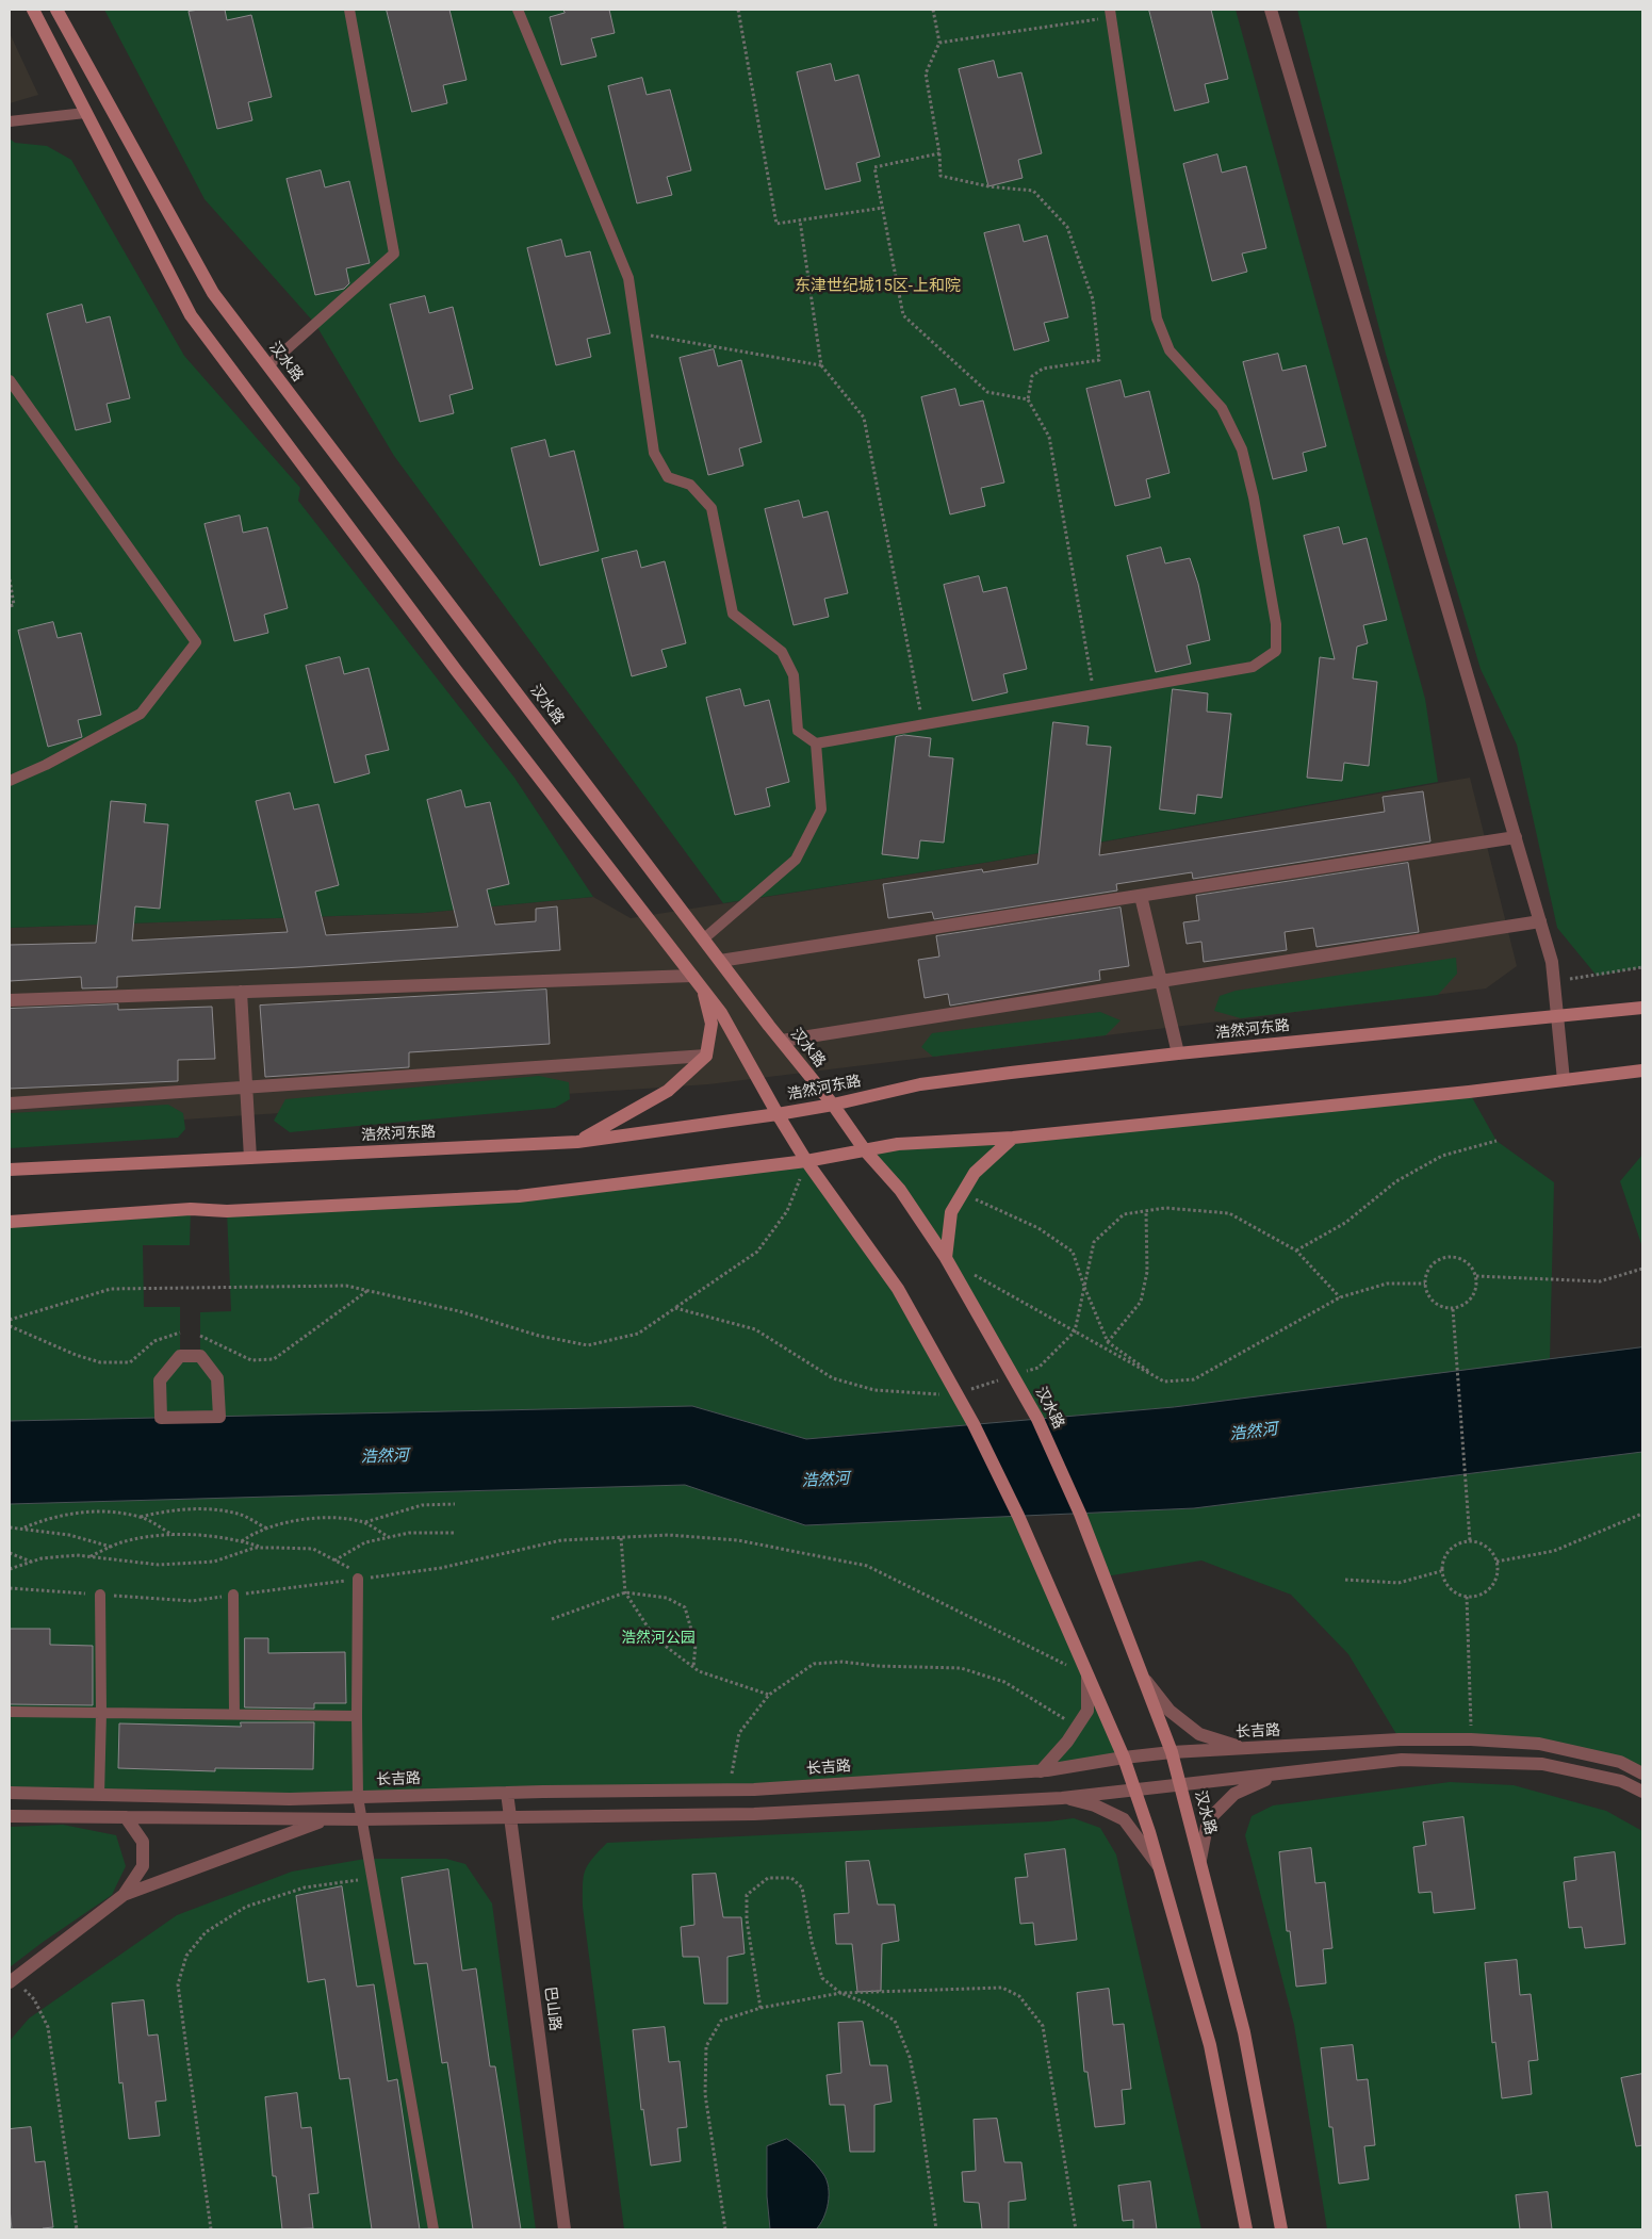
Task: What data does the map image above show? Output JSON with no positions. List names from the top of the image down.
{
  "streets": {
    "main road": ["汉水路", "浩然河东路"],
    "street": ["长吉路", "巴山路"]
  },
  "crossings": [
    ["汉水路", "浩然河东路"],
    ["汉水路", "长吉路"],
    ["长吉路", "巴山路"]
  ],
  "districts": ["东津世纪城15区-上和院"],
  "water": ["浩然河"],
  "parks": ["浩然河公园"]
}
